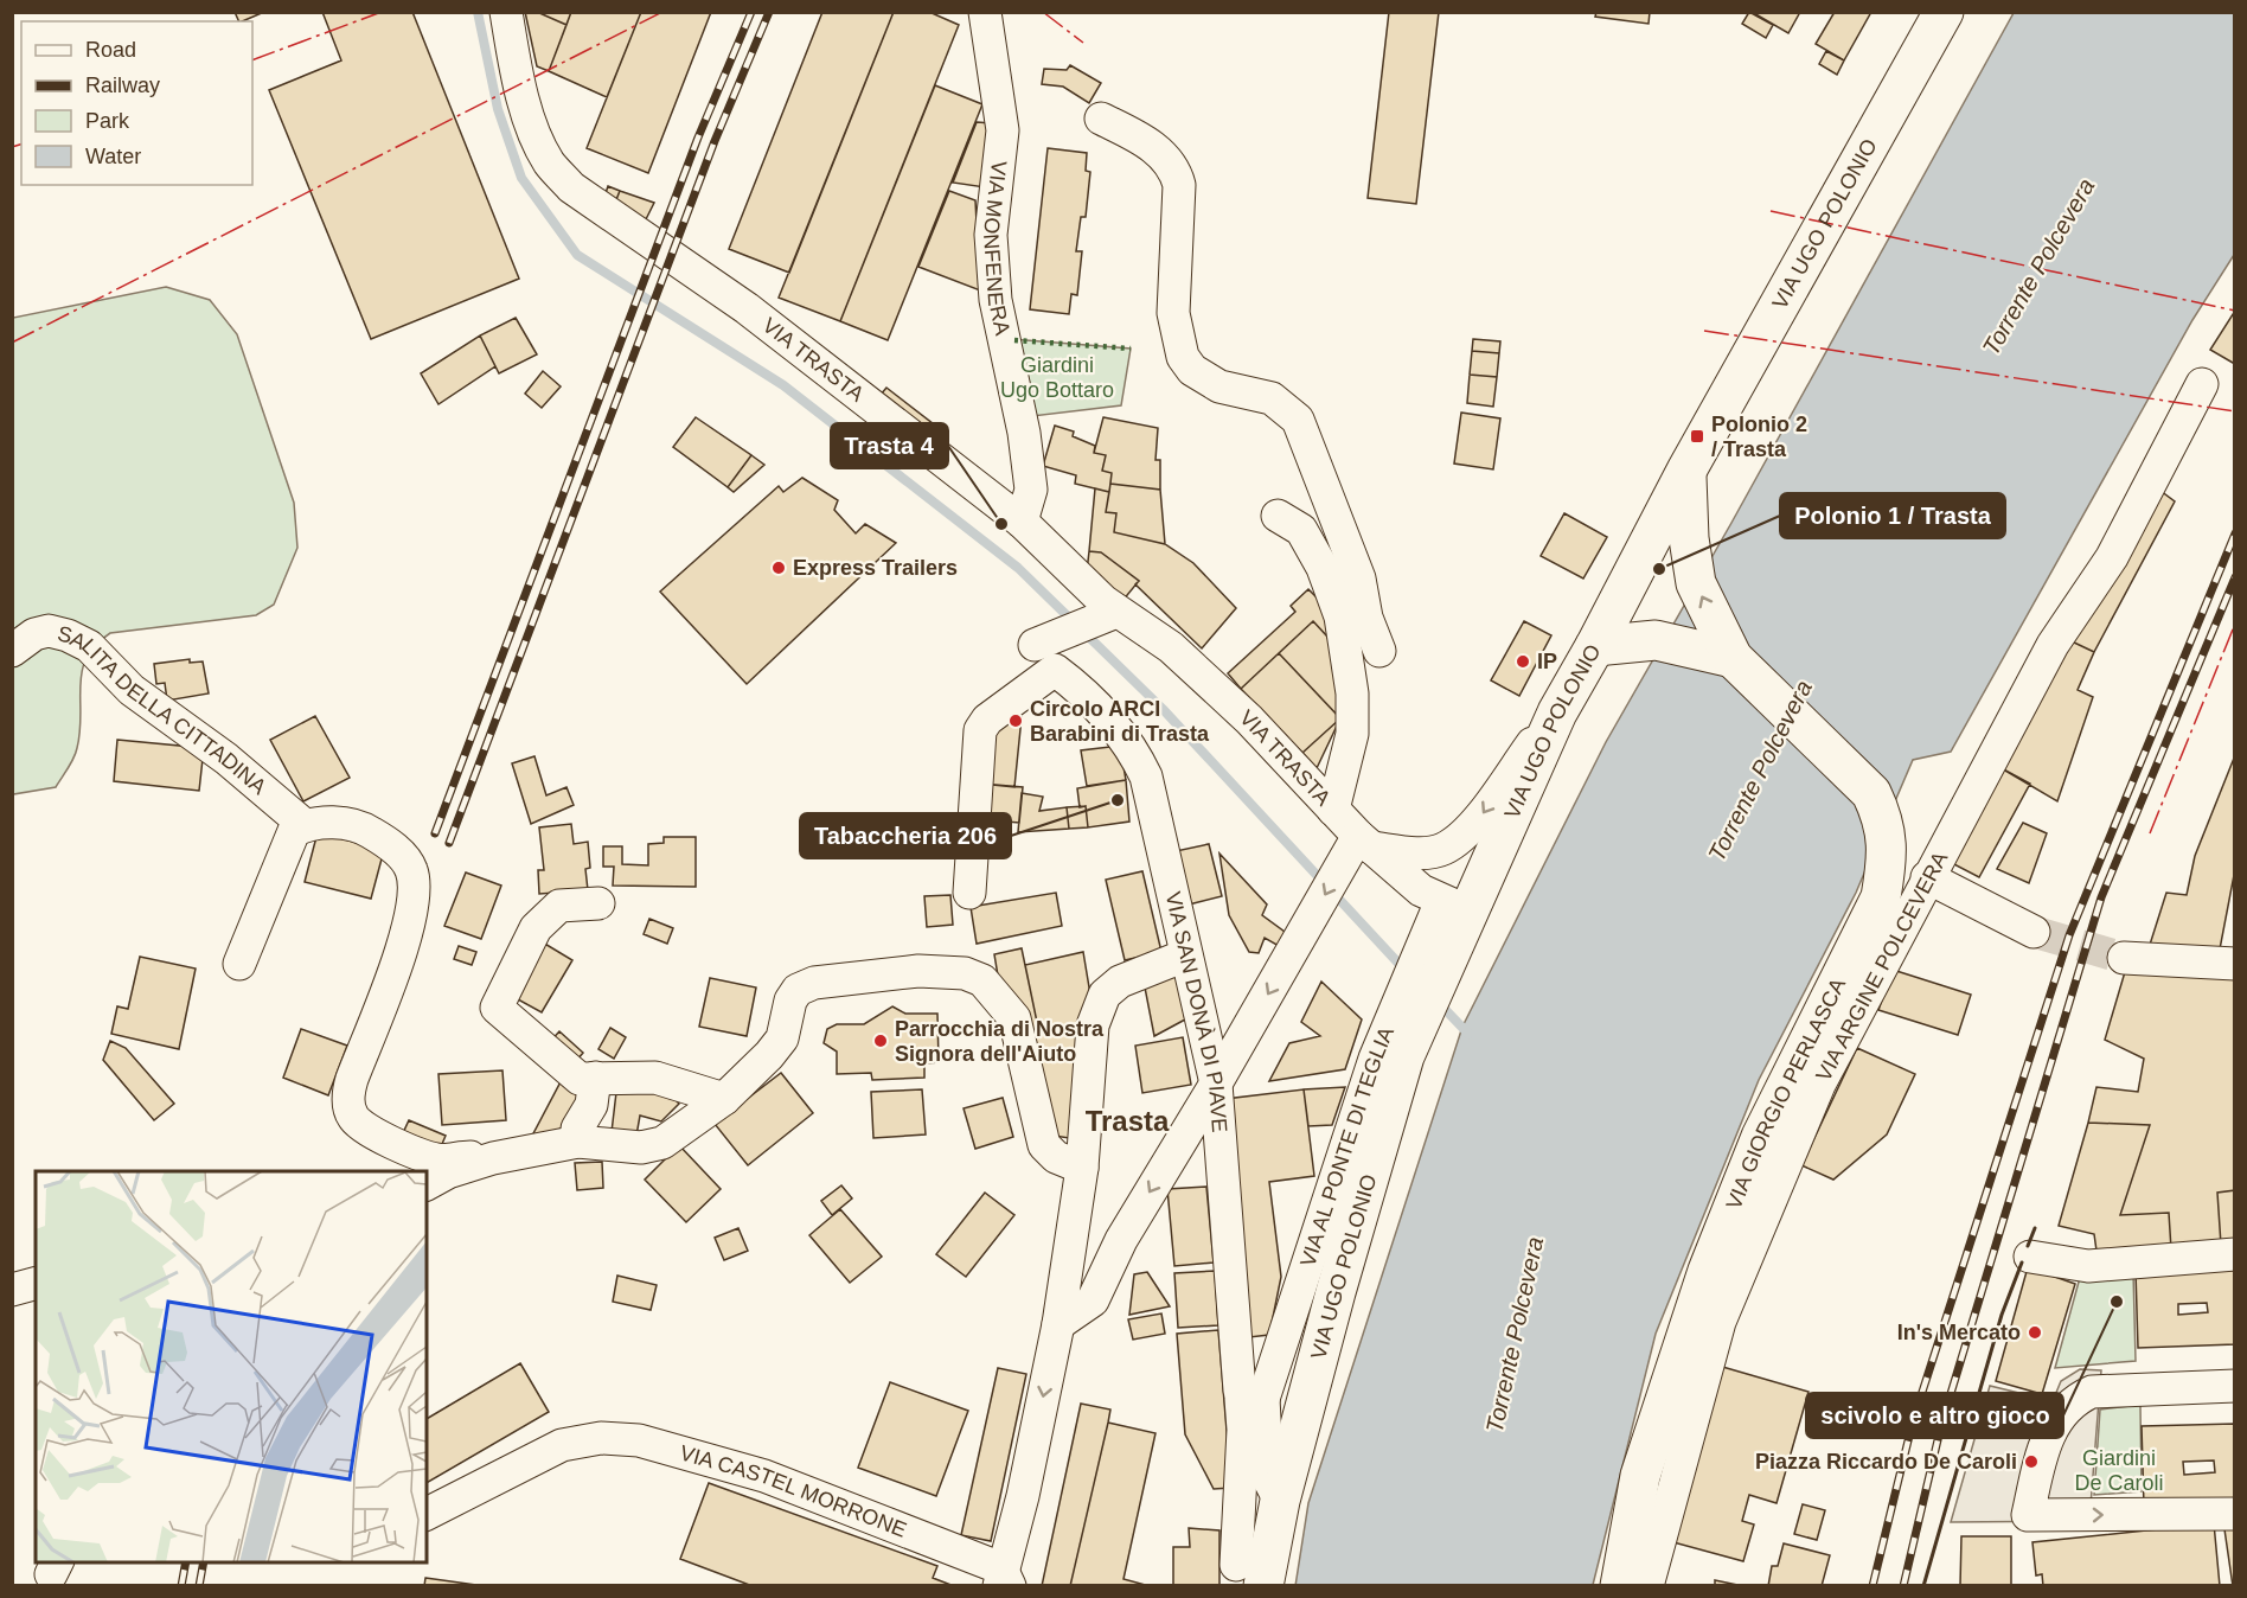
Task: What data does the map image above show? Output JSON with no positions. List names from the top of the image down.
{
  "streets": {
    "main road": ["VIA UGO POLONIO", "VIA SAN DONÀ DI PIAVE", "VIA GIORGIO PERLASCA"],
    "street": [
      "VIA MONFENERA",
      "VIA TRASTA",
      "SALITA DELLA CITTADINA",
      "VIA ARGINE POLCEVERA",
      "VIA AL PONTE DI TEGLIA",
      "VIA CASTEL MORRONE"
    ]
  },
  "crossings": [
    ["VIA UGO POLONIO", "VIA TRASTA"],
    ["VIA UGO POLONIO", "VIA SAN DONÀ DI PIAVE"],
    ["VIA UGO POLONIO", "VIA GIORGIO PERLASCA"],
    ["VIA UGO POLONIO", "VIA AL PONTE DI TEGLIA"],
    ["VIA MONFENERA", "VIA TRASTA"],
    ["VIA SAN DONÀ DI PIAVE", "VIA AL PONTE DI TEGLIA"],
    ["VIA SAN DONÀ DI PIAVE", "VIA CASTEL MORRONE"]
  ],
  "districts": ["Trasta"],
  "water": ["Torrente Polcevera"],
  "parks": ["Giardini Ugo Bottaro", "Giardini De Caroli"],
  "places": {
    "transit": ["Polonio 2 / Trasta"],
    "other": [
      "Trasta 4",
      "Express Trailers",
      "Polonio 1 / Trasta",
      "IP",
      "Circolo ARCI Barabini di Trasta",
      "Tabaccheria 206",
      "Parrocchia di Nostra Signora dell'Aiuto",
      "scivolo e altro gioco",
      "In's Mercato",
      "Piazza Riccardo De Caroli"
    ]
  },
  "legend": [
    "Road",
    "Railway",
    "Park",
    "Water"
  ]
}
